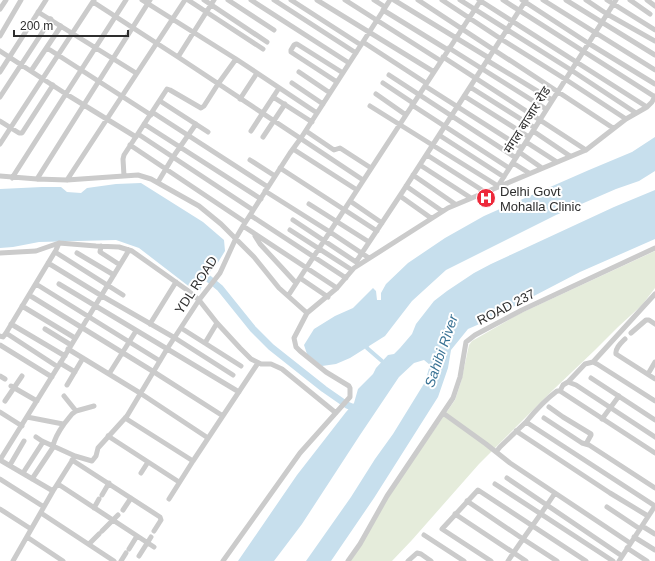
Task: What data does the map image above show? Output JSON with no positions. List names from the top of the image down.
{
  "streets": {
    "street": ["मंगल बाजार रोड", "YDL ROAD", "ROAD 237"]
  },
  "water": ["Sahibi River"],
  "places": {
    "hospital": ["Delhi Govt Mohalla Clinic"]
  },
  "scale_bar": "200 m"
}
